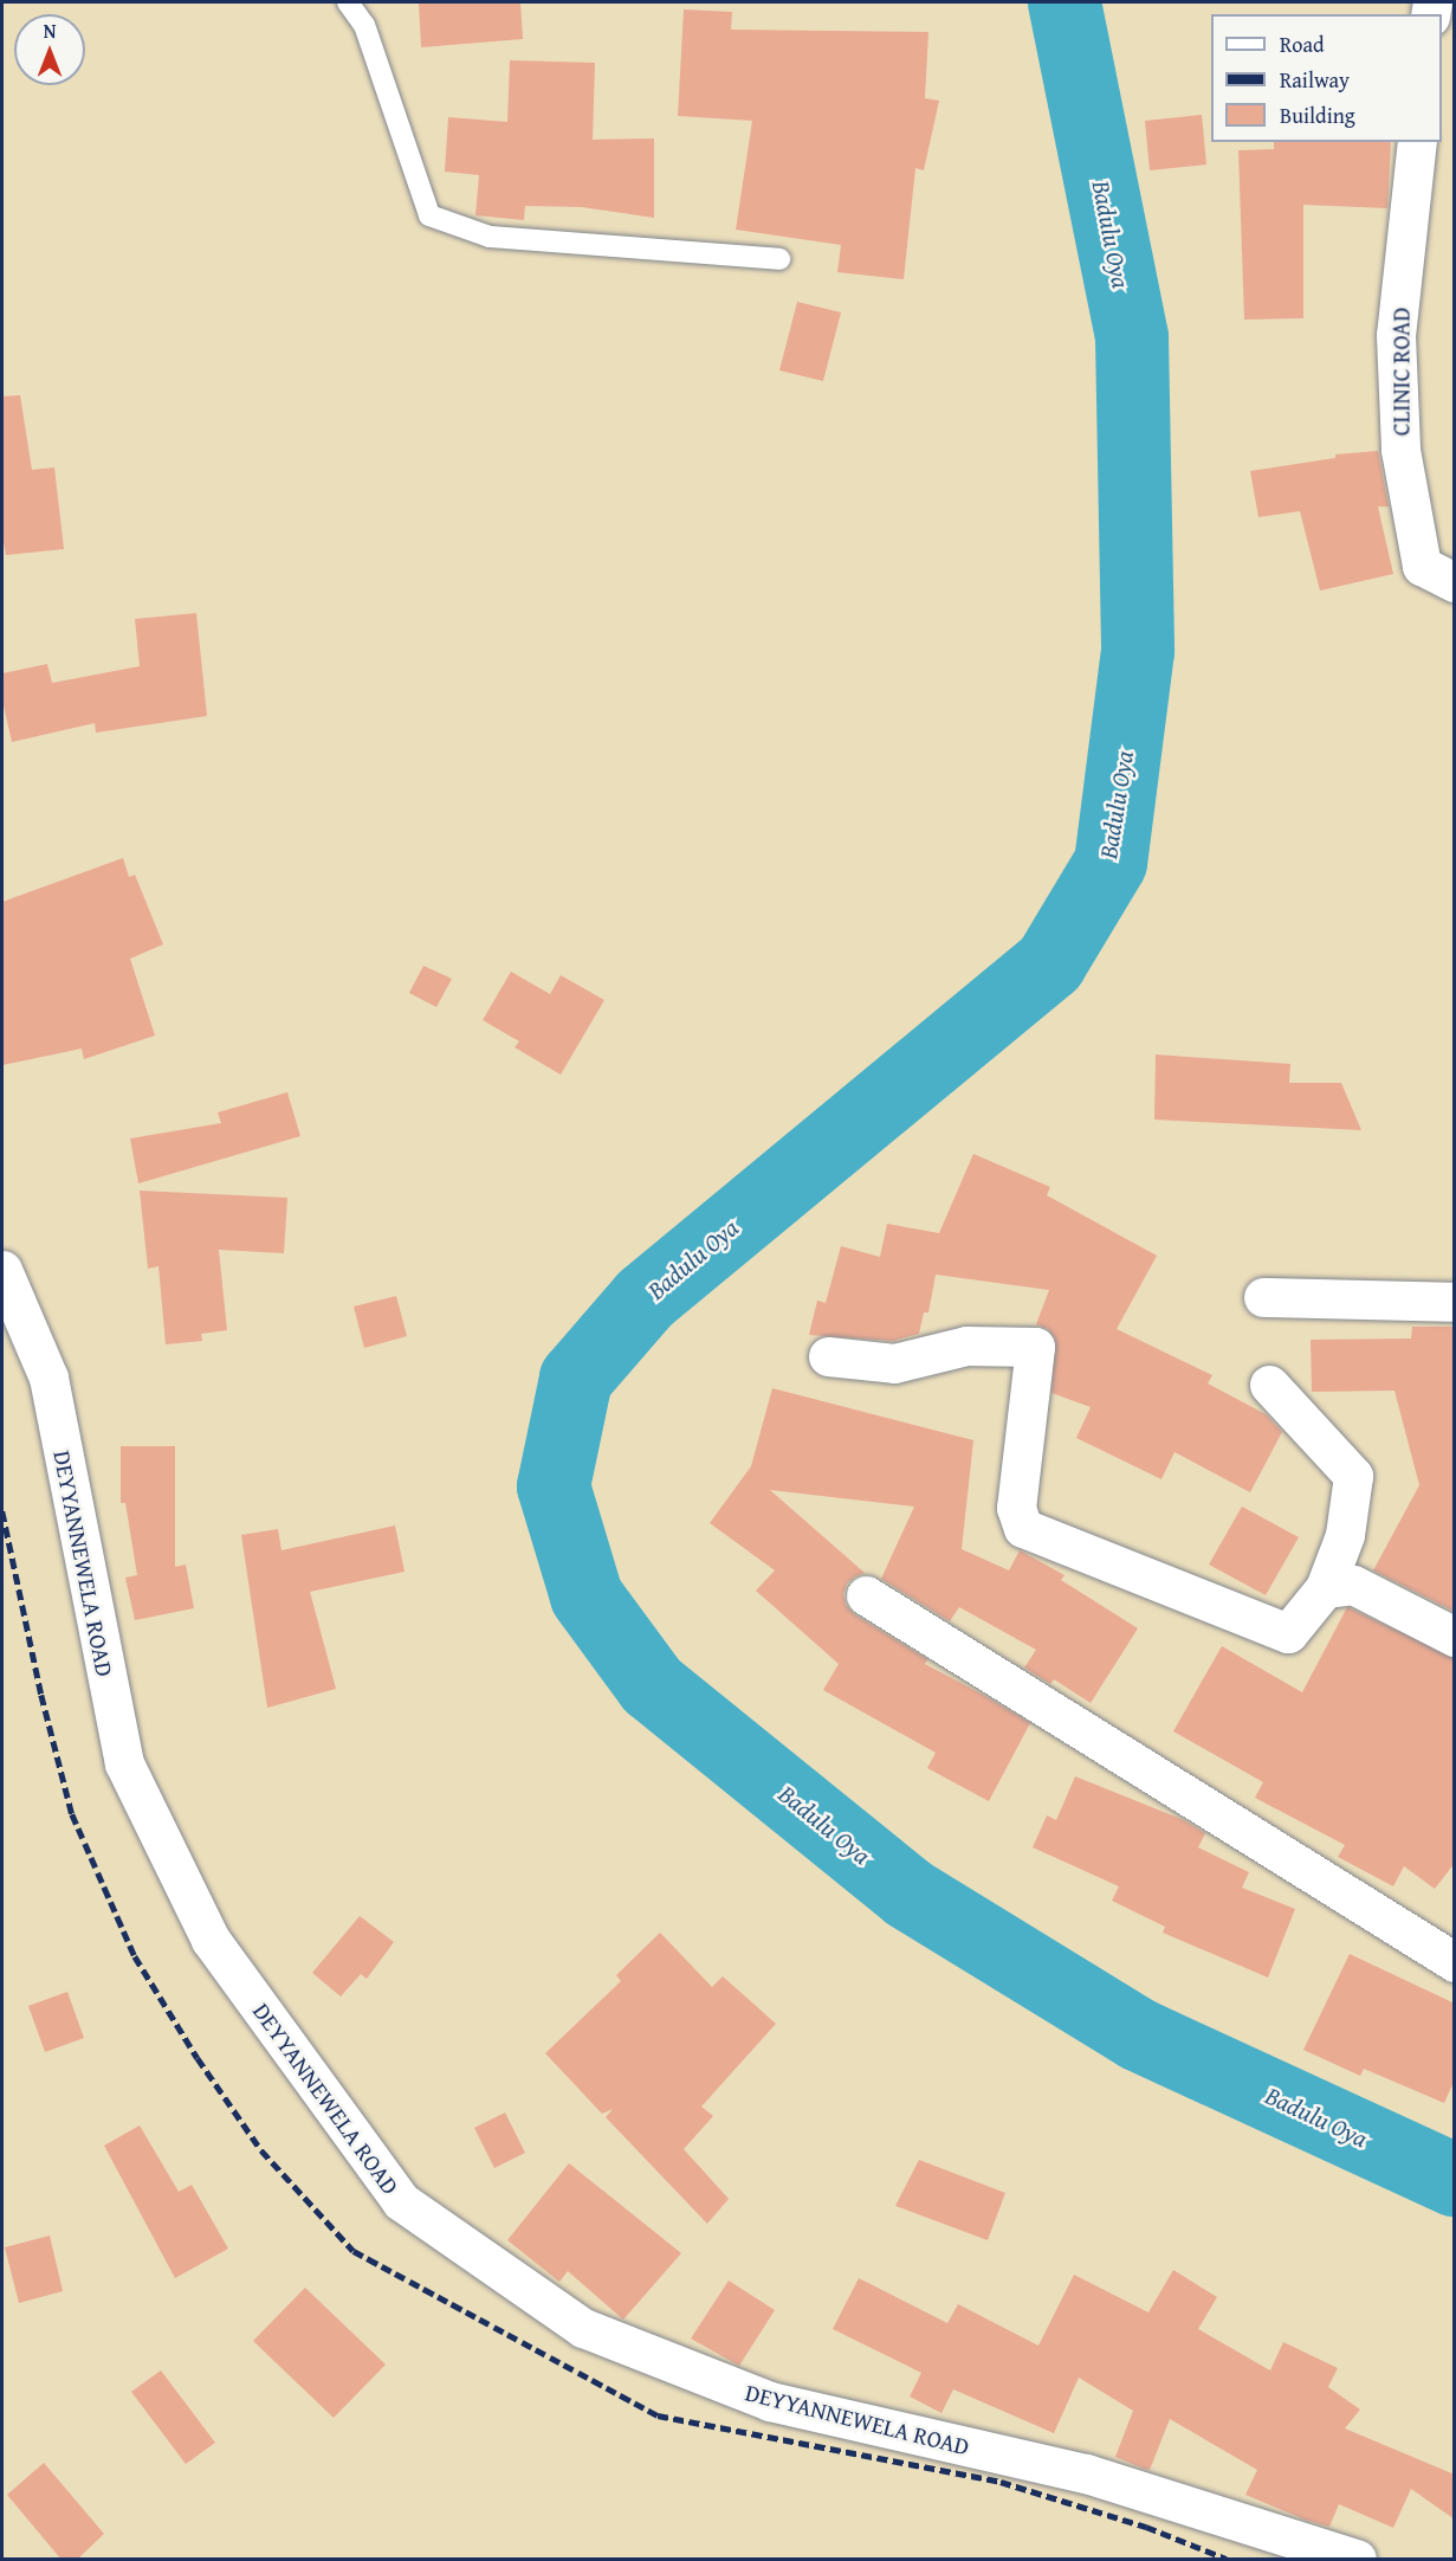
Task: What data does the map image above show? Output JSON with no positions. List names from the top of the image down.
{
  "streets": {
    "street": ["CLINIC ROAD", "DEYYANNEWELA ROAD"]
  },
  "water": ["Badulu Oya"],
  "legend": ["Road", "Railway", "Building"],
  "north": "top"
}
